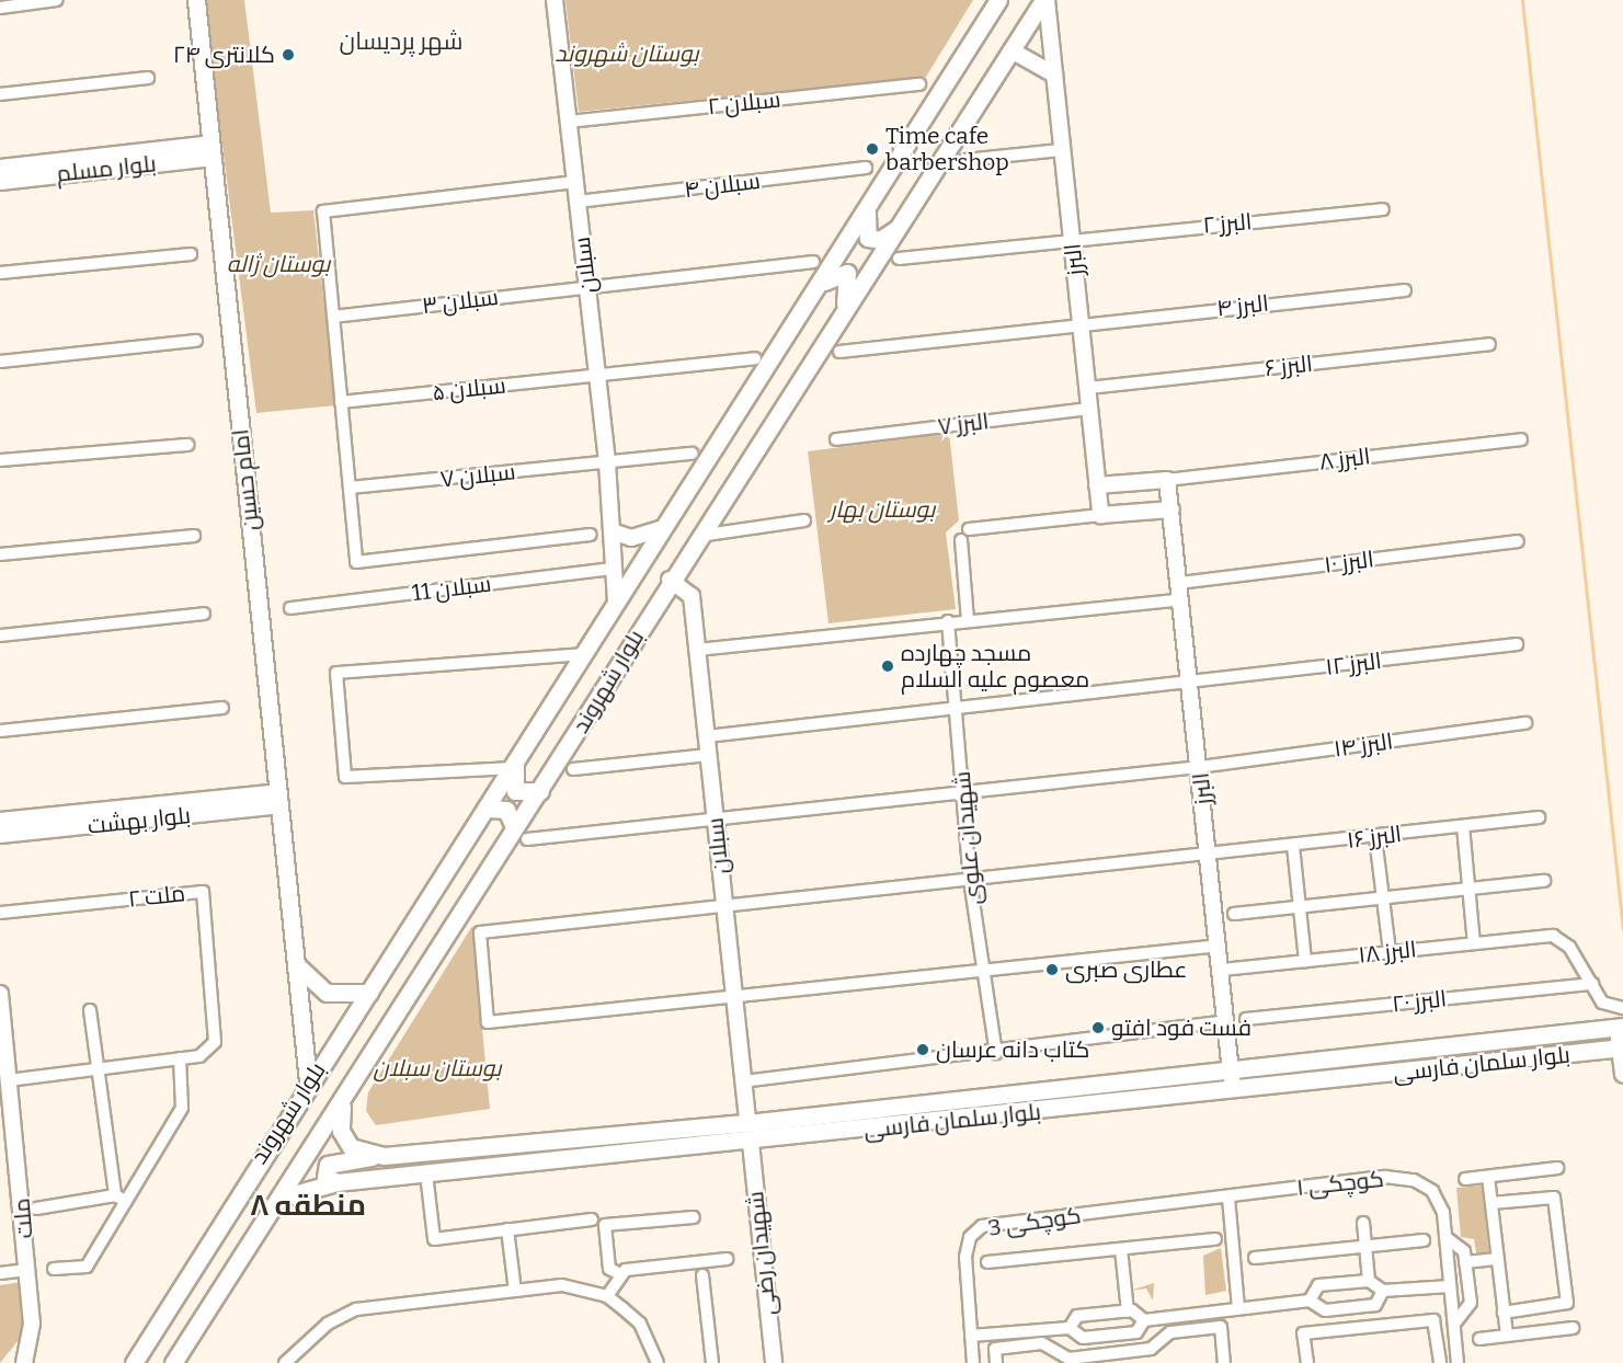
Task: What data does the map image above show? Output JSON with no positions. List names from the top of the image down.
{
  "streets": {
    "main road": [
      "بلوار مسلم",
      "امام حسین",
      "بلوار شهروند",
      "بلوار سلمان فارسی"
    ],
    "street": [
      "سبلان ۲",
      "سبلان ۴",
      "البرز ۲",
      "البرز",
      "سبلان",
      "سبلان ۳",
      "البرز ۴",
      "البرز ۶",
      "سبلان ۵",
      "البرز ۷",
      "البرز ۸",
      "سبلان ۷",
      "البرز ۱۰",
      "سبلان 11",
      "البرز ۱۲",
      "البرز ۱۴",
      "بلوار بهشت",
      "البرز ۱۶",
      "شهیدان علوی",
      "ملت ۲",
      "البرز ۱۸",
      "البرز ۲۰",
      "کوچکی ۱",
      "ملت",
      "کوچکی 3",
      "شهیدان رضی"
    ]
  },
  "crossings": [
    ["سبلان ۲", "سبلان"],
    ["بلوار مسلم", "امام حسین"],
    ["سبلان ۴", "سبلان"],
    ["البرز ۲", "البرز"],
    ["البرز", "البرز ۴"],
    ["البرز", "البرز ۶"],
    ["البرز", "البرز ۷"],
    ["البرز", "البرز ۸"],
    ["البرز", "البرز ۱۰"],
    ["البرز", "البرز ۱۲"],
    ["البرز", "بلوار شهروند"],
    ["البرز", "البرز ۱۴"],
    ["البرز", "البرز ۱۶"],
    ["البرز", "البرز ۱۸"],
    ["البرز", "بلوار سلمان فارسی"],
    ["سبلان", "سبلان ۳"],
    ["سبلان", "سبلان ۵"],
    ["سبلان", "سبلان ۷"],
    ["سبلان", "سبلان 11"],
    ["سبلان", "البرز ۱۲"],
    ["سبلان", "بلوار شهروند"],
    ["سبلان", "البرز ۱۴"],
    ["سبلان", "البرز ۱۶"],
    ["سبلان", "بلوار سلمان فارسی"],
    ["امام حسین", "بلوار شهروند"],
    ["امام حسین", "بلوار بهشت"],
    ["البرز ۱۲", "شهیدان علوی"],
    ["بلوار شهروند", "البرز ۱۴"],
    ["بلوار شهروند", "بلوار سلمان فارسی"],
    ["البرز ۱۴", "شهیدان علوی"],
    ["البرز ۱۶", "شهیدان علوی"],
    ["البرز ۱۸", "البرز ۲۰"],
    ["بلوار سلمان فارسی", "شهیدان رضی"],
    ["کوچکی ۱", "کوچکی 3"]
  ],
  "districts": ["شهر پردیسان", "منطقه ۸"],
  "parks": [
    "بوستان شهروند",
    "بوستان ژاله",
    "بوستان بهار",
    "بوستان سبلان"
  ],
  "places": [
    "کلانتری ۲۴",
    "Time cafe barbershop",
    "مسجد چهارده معصوم علیه السلام",
    "عطاری صبری",
    "فست فود افتو",
    "کتاب دانه عرسان"
  ]
}
